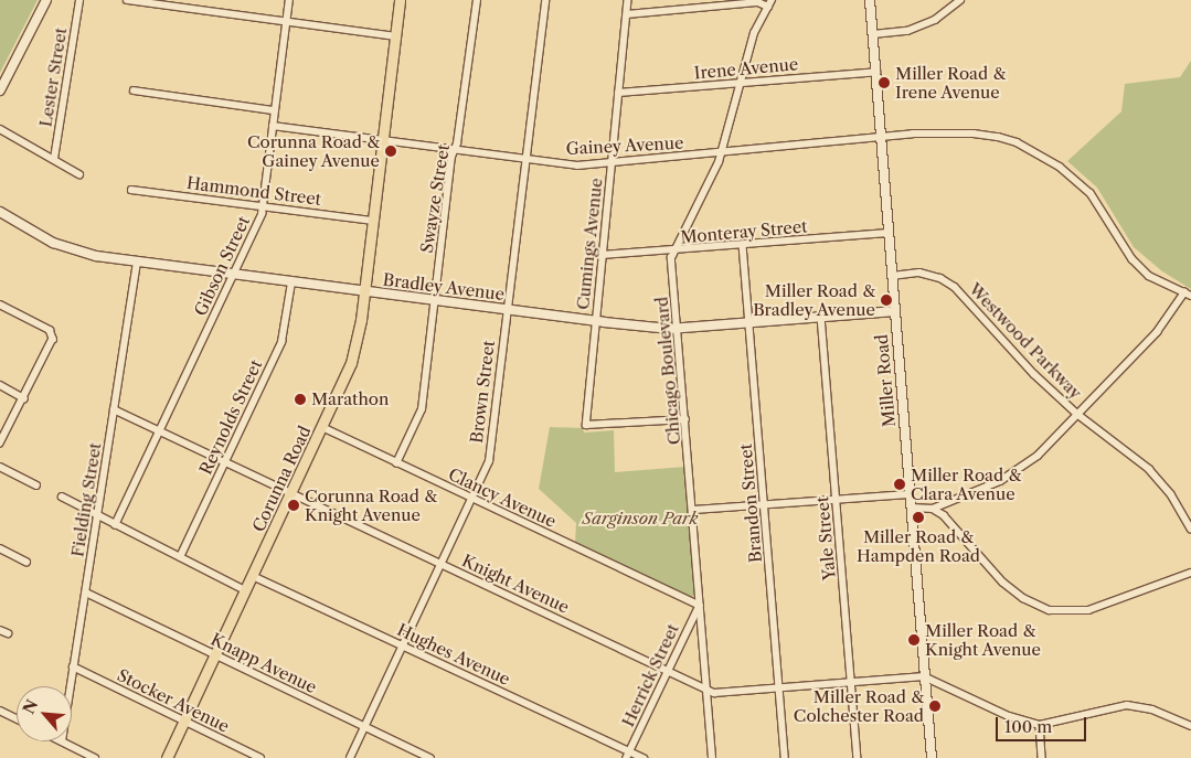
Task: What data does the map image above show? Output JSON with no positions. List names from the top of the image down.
{
  "streets": {
    "main road": ["Corunna Road"],
    "street": [
      "Irene Avenue",
      "Lester Street",
      "Gainey Avenue",
      "Hammond Street",
      "Swayze Street",
      "Monteray Street",
      "Cumings Avenue",
      "Gibson Street",
      "Bradley Avenue",
      "Westwood Parkway",
      "Chicago Boulevard",
      "Miller Road",
      "Brown Street",
      "Reynolds Street",
      "Clancy Avenue",
      "Fielding Street",
      "Brandon Street",
      "Yale Street",
      "Knight Avenue",
      "Hughes Avenue",
      "Knapp Avenue",
      "Herrick Street",
      "Stocker Avenue"
    ]
  },
  "crossings": [
    ["Irene Avenue", "Cumings Avenue"],
    ["Irene Avenue", "Chicago Boulevard"],
    ["Irene Avenue", "Miller Road"],
    ["Gainey Avenue", "Swayze Street"],
    ["Gainey Avenue", "Cumings Avenue"],
    ["Gainey Avenue", "Gibson Street"],
    ["Gainey Avenue", "Chicago Boulevard"],
    ["Gainey Avenue", "Miller Road"],
    ["Gainey Avenue", "Brown Street"],
    ["Gainey Avenue", "Corunna Road"],
    ["Hammond Street", "Gibson Street"],
    ["Hammond Street", "Corunna Road"],
    ["Swayze Street", "Bradley Avenue"],
    ["Swayze Street", "Clancy Avenue"],
    ["Monteray Street", "Cumings Avenue"],
    ["Monteray Street", "Chicago Boulevard"],
    ["Monteray Street", "Miller Road"],
    ["Monteray Street", "Brandon Street"],
    ["Cumings Avenue", "Bradley Avenue"],
    ["Cumings Avenue", "Chicago Boulevard"],
    ["Gibson Street", "Bradley Avenue"],
    ["Gibson Street", "Knight Avenue"],
    ["Bradley Avenue", "Chicago Boulevard"],
    ["Bradley Avenue", "Miller Road"],
    ["Bradley Avenue", "Brown Street"],
    ["Bradley Avenue", "Reynolds Street"],
    ["Bradley Avenue", "Corunna Road"],
    ["Bradley Avenue", "Fielding Street"],
    ["Bradley Avenue", "Brandon Street"],
    ["Bradley Avenue", "Yale Street"],
    ["Westwood Parkway", "Miller Road"],
    ["Chicago Boulevard", "Clancy Avenue"],
    ["Chicago Boulevard", "Knight Avenue"],
    ["Chicago Boulevard", "Herrick Street"],
    ["Miller Road", "Knight Avenue"],
    ["Brown Street", "Clancy Avenue"],
    ["Brown Street", "Knight Avenue"],
    ["Brown Street", "Hughes Avenue"],
    ["Brown Street", "Knapp Avenue"],
    ["Reynolds Street", "Knight Avenue"],
    ["Corunna Road", "Clancy Avenue"],
    ["Corunna Road", "Knight Avenue"],
    ["Corunna Road", "Hughes Avenue"],
    ["Corunna Road", "Knapp Avenue"],
    ["Corunna Road", "Stocker Avenue"],
    ["Clancy Avenue", "Herrick Street"],
    ["Fielding Street", "Knight Avenue"],
    ["Fielding Street", "Knapp Avenue"],
    ["Fielding Street", "Stocker Avenue"],
    ["Brandon Street", "Knight Avenue"],
    ["Yale Street", "Knight Avenue"],
    ["Knight Avenue", "Herrick Street"],
    ["Hughes Avenue", "Herrick Street"]
  ],
  "parks": ["Sarginson Park"],
  "places": [
    "Miller Road & Irene Avenue",
    "Corunna Road & Gainey Avenue",
    "Miller Road & Bradley Avenue",
    "Marathon",
    "Miller Road & Clara Avenue",
    "Corunna Road & Knight Avenue",
    "Miller Road & Hampden Road",
    "Miller Road & Knight Avenue",
    "Miller Road & Colchester Road"
  ],
  "scale_bar": "100 m",
  "north": "top left"
}
